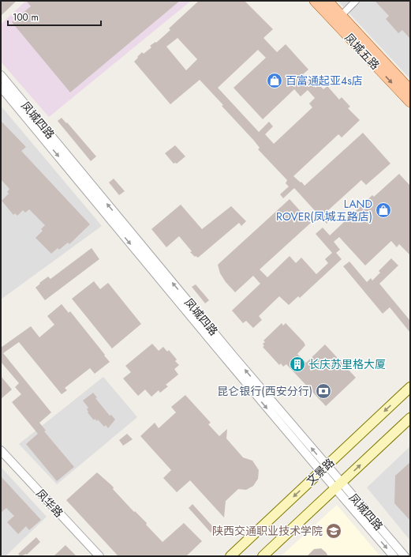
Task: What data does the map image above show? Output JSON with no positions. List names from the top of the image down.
{
  "streets": {
    "main road": ["凤城五路", "文景路"],
    "street": ["凤城四路", "凤华路"]
  },
  "crossings": [
    ["凤城四路", "文景路"]
  ],
  "places": {
    "shop": ["百富通起亚4s店", "LAND ROVER(凤城五路店)"],
    "building": ["长庆苏里格大厦"],
    "bank": ["昆仑银行(西安分行)"],
    "school or university": ["陕西交通职业技术学院"]
  },
  "scale_bar": "100 m"
}
